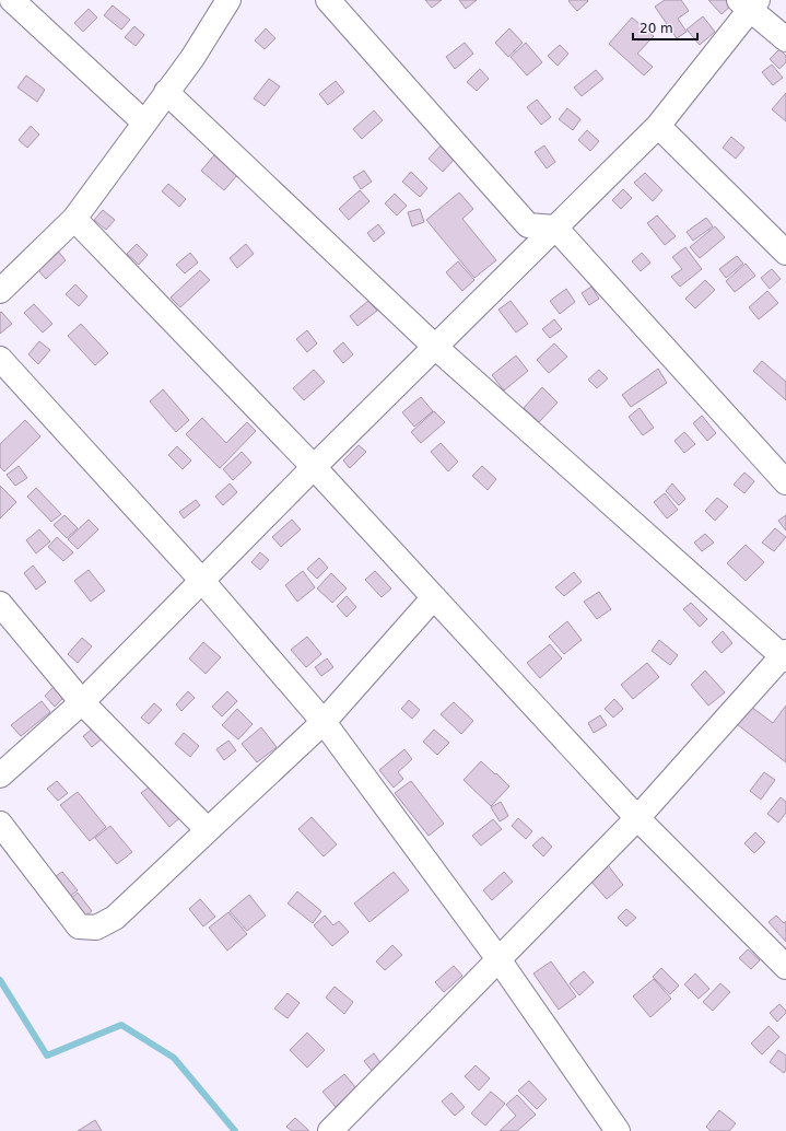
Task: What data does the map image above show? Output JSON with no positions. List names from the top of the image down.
{
  "scale_bar": "20 m"
}
